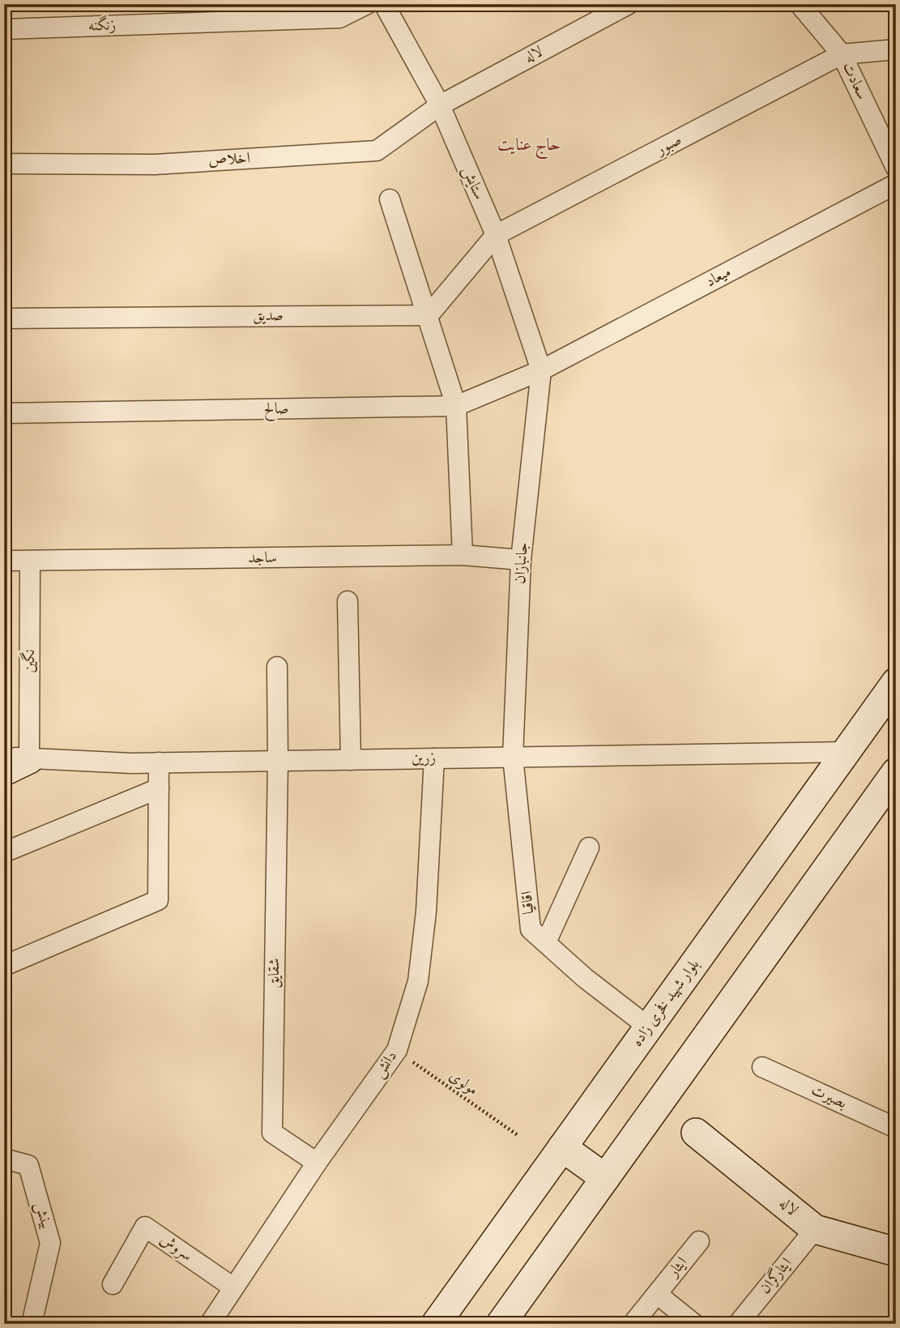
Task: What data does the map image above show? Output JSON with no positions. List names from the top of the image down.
{
  "streets": {
    "main road": ["لاله", "زرین", "بلوار شهید فخری زاده"],
    "street": [
      "زنگنه",
      "سعادت",
      "صبور",
      "اخلاص",
      "ستایش",
      "میعاد",
      "صدیق",
      "صالح",
      "ساجد",
      "جانبازان",
      "نگین",
      "اقاقیا",
      "شقایق",
      "دانش",
      "بصیرت",
      "بینش",
      "سروش",
      "ایثار",
      "ایثارگران"
    ],
    "path": ["مولوی"]
  },
  "crossings": [
    ["لاله", "اخلاص"],
    ["لاله", "ستایش"],
    ["لاله", "ایثارگران"],
    ["سعادت", "صبور"],
    ["صبور", "ستایش"],
    ["اخلاص", "ستایش"],
    ["ستایش", "میعاد"],
    ["ستایش", "صالح"],
    ["ستایش", "جانبازان"],
    ["میعاد", "صالح"],
    ["میعاد", "جانبازان"],
    ["صالح", "جانبازان"],
    ["ساجد", "جانبازان"],
    ["ساجد", "نگین"],
    ["جانبازان", "زرین"],
    ["جانبازان", "اقاقیا"],
    ["نگین", "زرین"],
    ["زرین", "اقاقیا"],
    ["زرین", "شقایق"],
    ["زرین", "بلوار شهید فخری زاده"],
    ["زرین", "دانش"],
    ["اقاقیا", "بلوار شهید فخری زاده"],
    ["شقایق", "دانش"],
    ["دانش", "مولوی"],
    ["دانش", "سروش"]
  ],
  "districts": ["حاج عنایت"]
}
